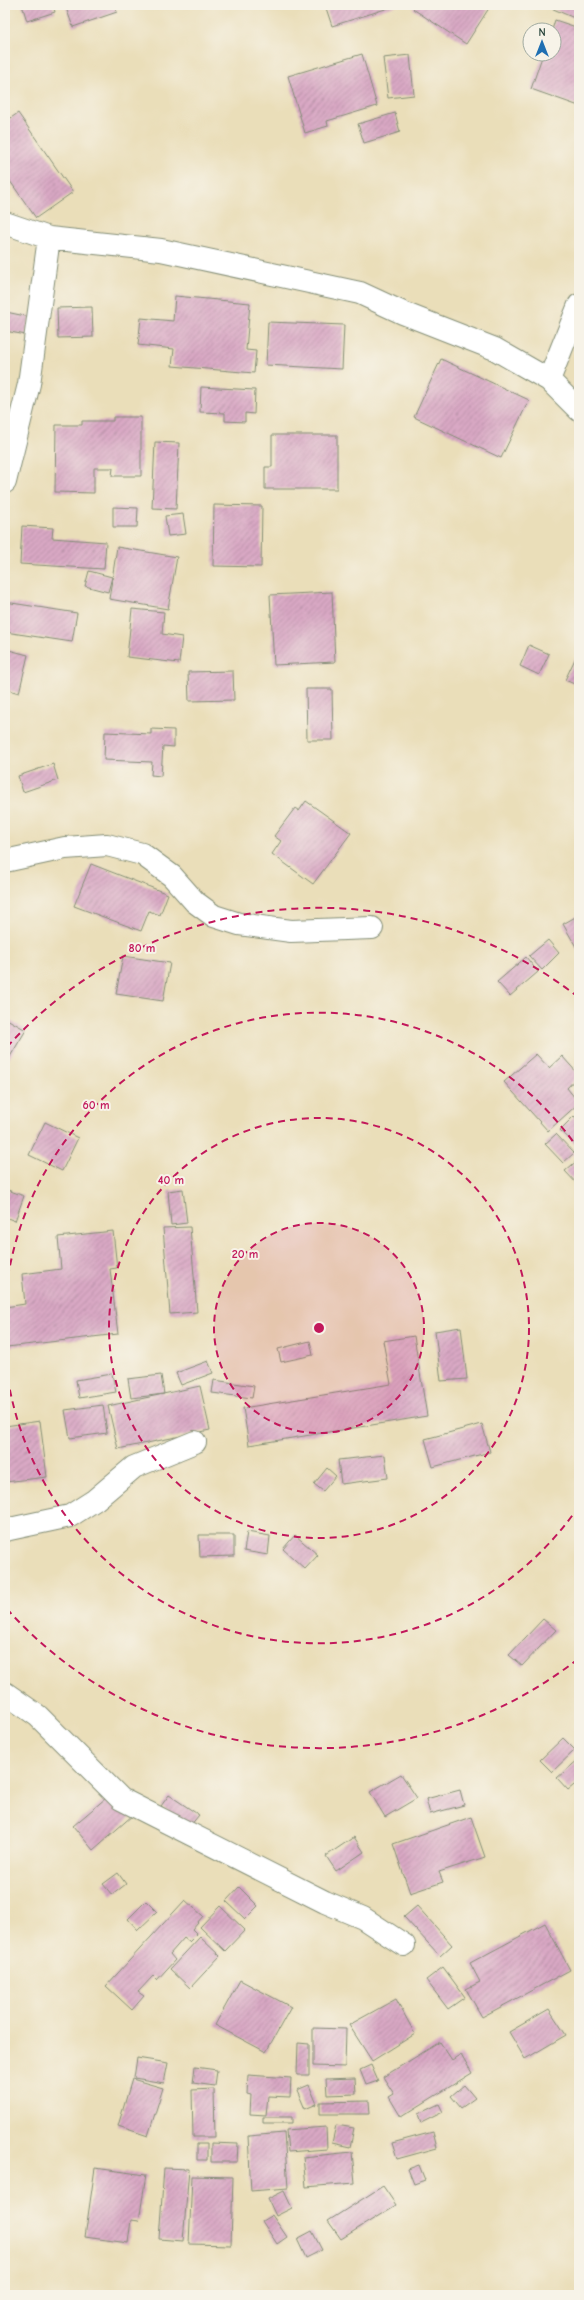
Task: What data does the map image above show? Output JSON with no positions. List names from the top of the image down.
{
  "north": "top",
  "rings": [
    "80 m",
    "60 m",
    "40 m",
    "20 m"
  ]
}
